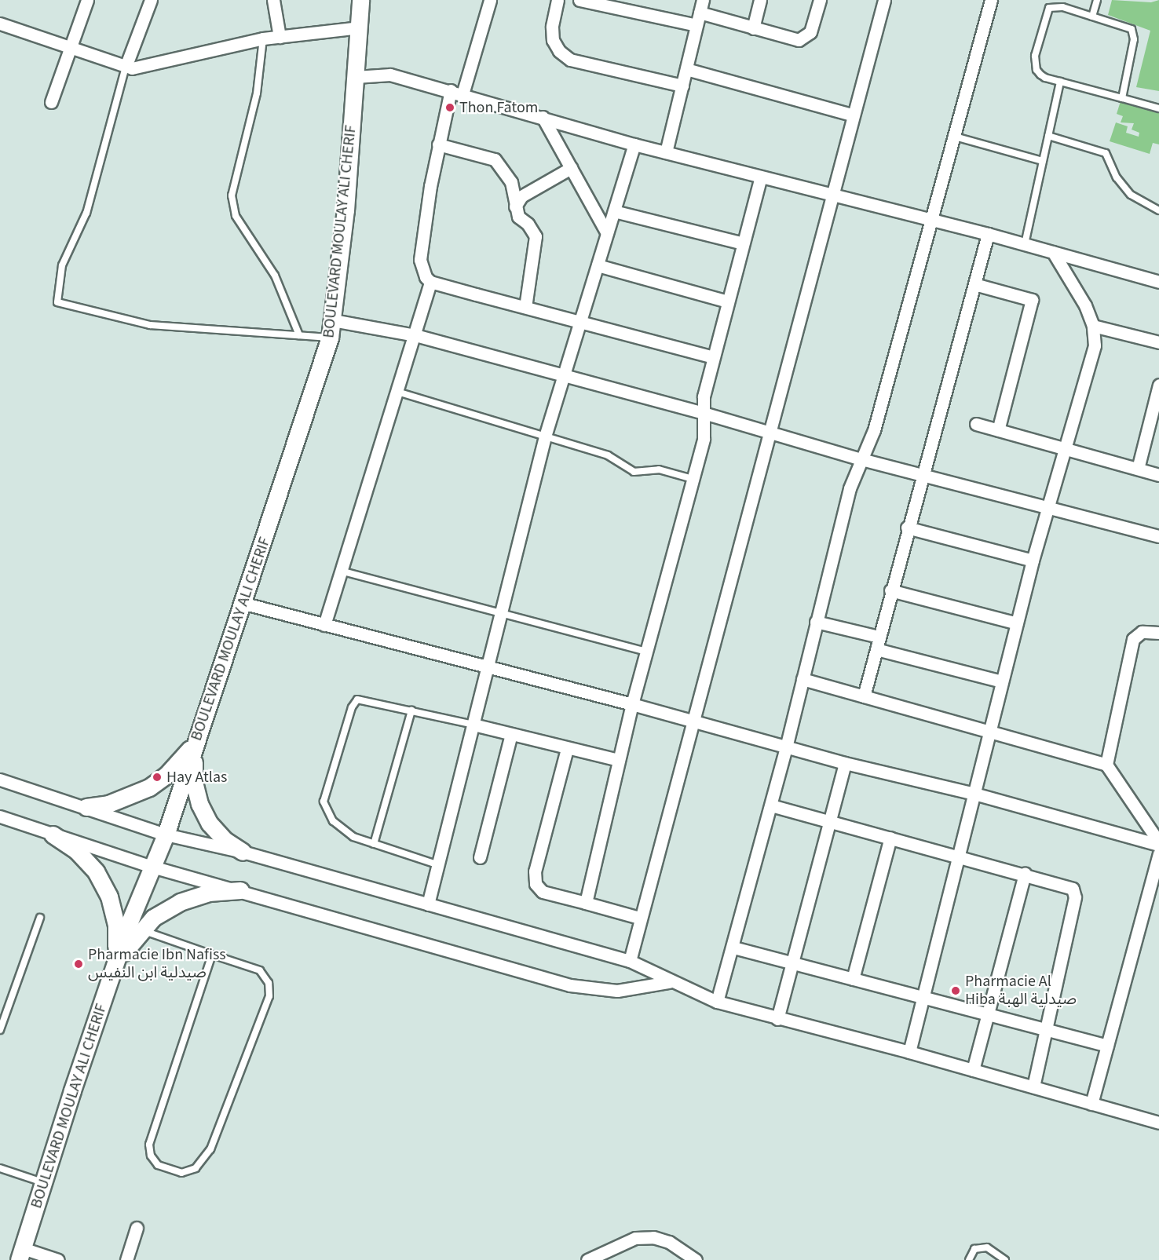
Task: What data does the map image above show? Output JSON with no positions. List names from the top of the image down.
{
  "streets": {
    "main road": ["BOULEVARD MOULAY ALI CHERIF"]
  },
  "places": [
    "Thon Fatom",
    "Hay Atlas",
    "Pharmacie Ibn Nafiss صيدلية ابن النفيس",
    "Pharmacie Al Hiba صيدلية الهبة"
  ]
}
